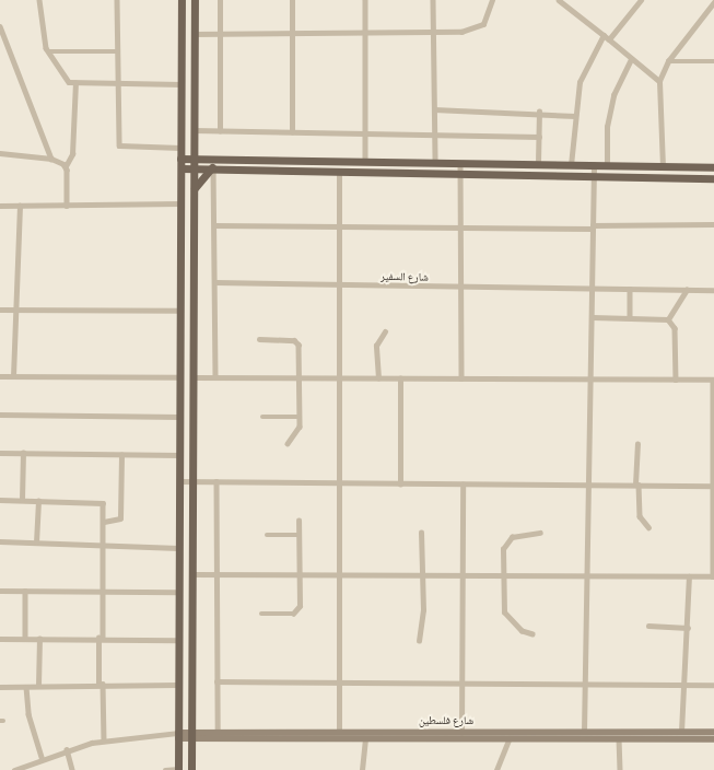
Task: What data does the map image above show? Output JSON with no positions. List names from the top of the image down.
{
  "streets": {
    "street": ["شارع السفير", "شارع فلسطين"]
  }
}
